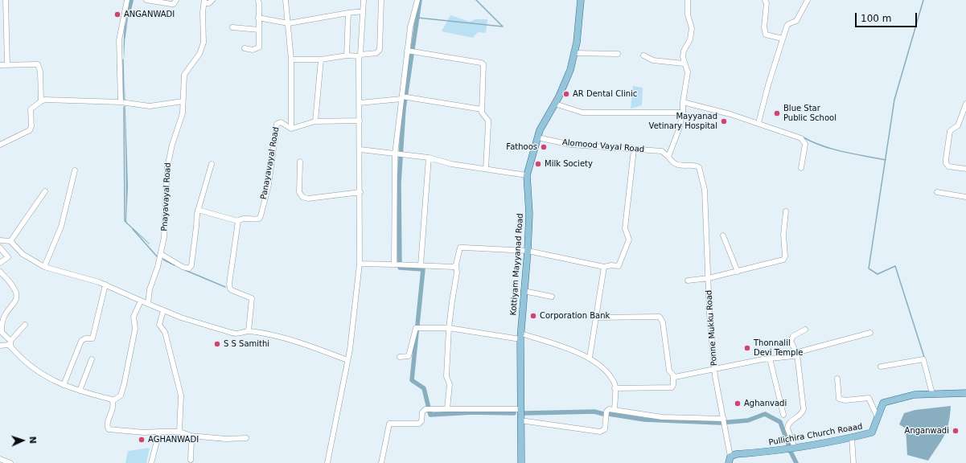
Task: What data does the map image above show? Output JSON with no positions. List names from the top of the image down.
{
  "streets": {
    "main road": ["Kottiyam Mayyanad Road", "Pullichira Church Roaad"],
    "street": [
      "Alomood Vayal Road",
      "Panayavayal Road",
      "Pnayavayal Road",
      "Ponne Mukku Road"
    ]
  },
  "crossings": [
    ["Alomood Vayal Road", "Kottiyam Mayyanad Road"],
    ["Alomood Vayal Road", "Ponne Mukku Road"],
    ["Ponne Mukku Road", "Pullichira Church Roaad"]
  ],
  "places": [
    "ANGANWADI",
    "AR Dental Clinic",
    "Blue Star Public School",
    "Mayyanad Vetinary Hospital",
    "Fathoos",
    "Milk Society",
    "Corporation Bank",
    "S S Samithi",
    "Thonnalil Devi Temple",
    "Aghanvadi",
    "Anganwadi",
    "AGHANWADI"
  ],
  "scale_bar": "100 m",
  "north": "right"
}
